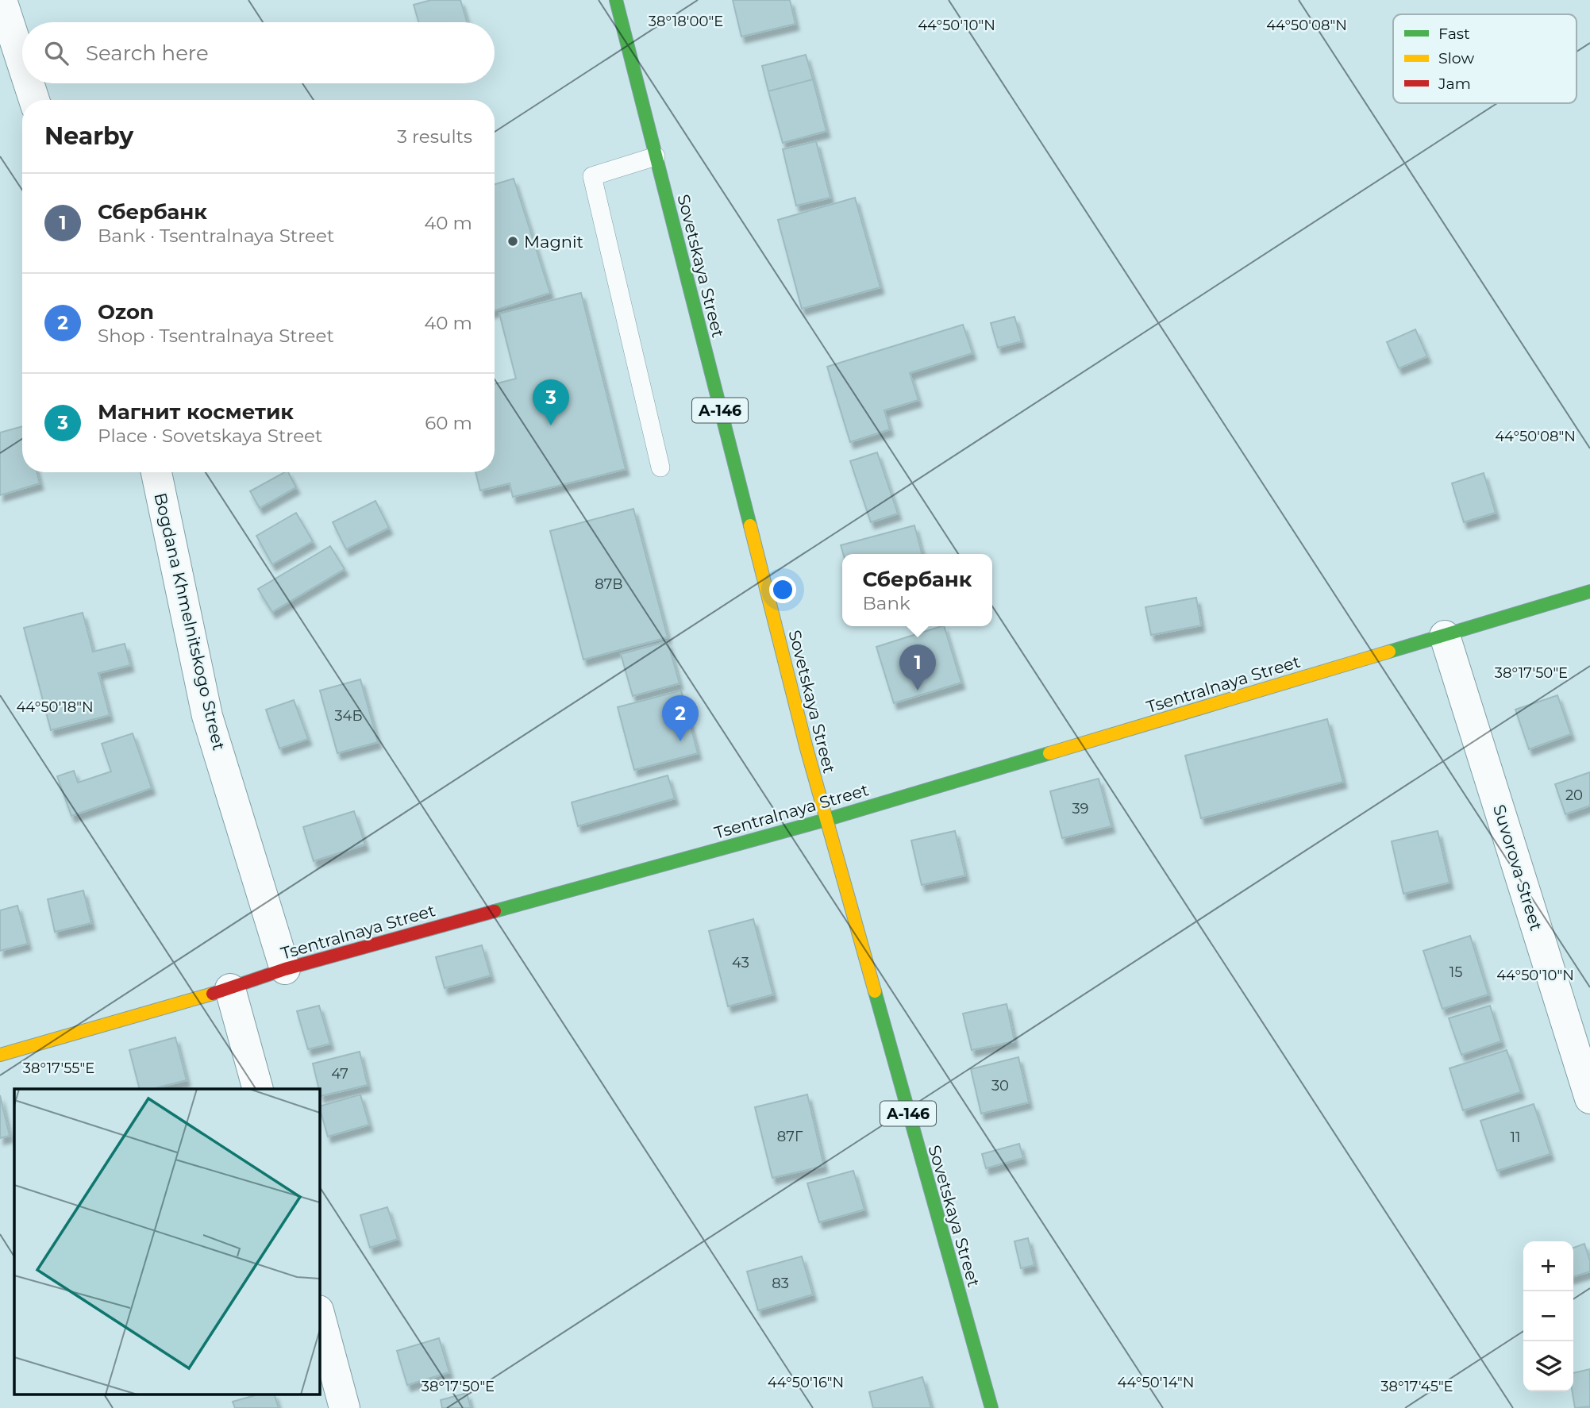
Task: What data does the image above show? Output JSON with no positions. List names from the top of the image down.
{
  "streets": {
    "main road": ["Sovetskaya Street", "А-146", "Tsentralnaya Street"],
    "street": ["Bogdana Khmelnitskogo Street", "Suvorova Street"]
  },
  "crossings": [
    ["Sovetskaya Street", "Tsentralnaya Street"],
    ["Bogdana Khmelnitskogo Street", "Tsentralnaya Street"],
    ["Tsentralnaya Street", "Suvorova Street"]
  ],
  "places": ["Magnit"],
  "house_numbers": [
    "87В",
    "34Б",
    "20",
    "39",
    "43",
    "15",
    "47",
    "30",
    "87Г",
    "11",
    "83"
  ],
  "legend": ["Fast", "Slow", "Jam"],
  "page": {
    "search": "Search here",
    "heading": ["Nearby", "3 results"],
    "list": [
      {
        "mark": "1",
        "name": "Сбербанк",
        "note": "Bank · Tsentralnaya Street",
        "value": "40 m"
      },
      {
        "mark": "2",
        "name": "Ozon",
        "note": "Shop · Tsentralnaya Street",
        "value": "40 m"
      },
      {
        "mark": "3",
        "name": "Магнит косметик",
        "note": "Place · Sovetskaya Street",
        "value": "60 m"
      }
    ],
    "pins": ["3", "1", "2"],
    "popup": ["Сбербанк", "Bank"],
    "map_buttons": ["+", "−"]
  },
  "coordinates": [
    "38°18'00\"E",
    "44°50'10\"N",
    "44°50'08\"N",
    "38°17'50\"E",
    "44°50'18\"N",
    "38°17'55\"E",
    "44°50'16\"N",
    "44°50'14\"N",
    "38°17'45\"E"
  ]
}
